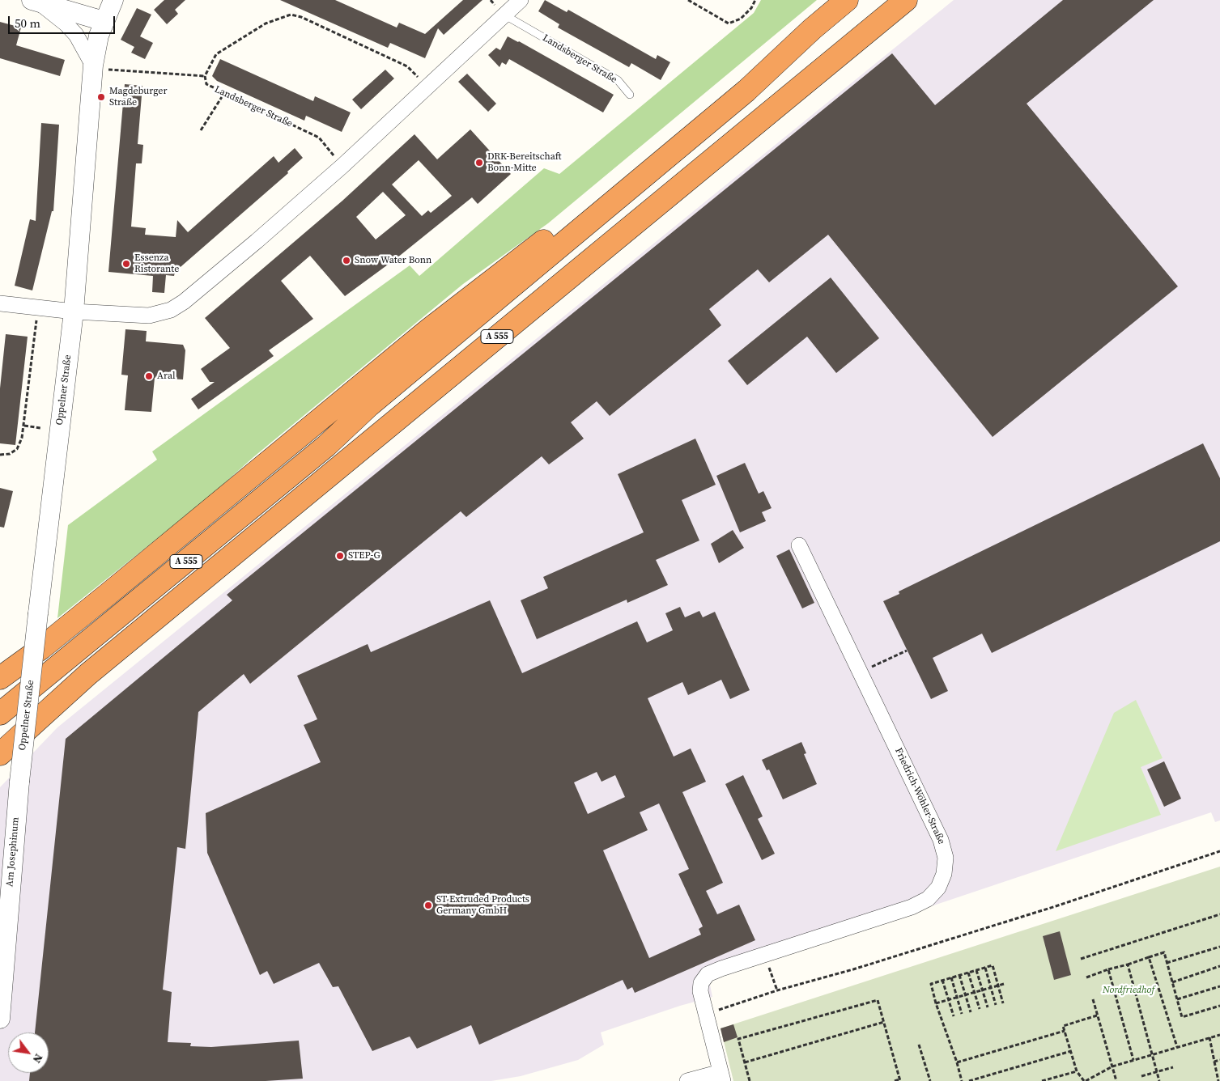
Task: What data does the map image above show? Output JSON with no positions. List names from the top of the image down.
{
  "streets": {
    "highway": ["A 555"],
    "street": ["Oppelner Straße", "Friedrich-Wöhler-Straße", "Am Josephinum"],
    "lane": ["Landsberger Straße"]
  },
  "crossings": [
    ["Oppelner Straße", "Am Josephinum"]
  ],
  "parks": ["Nordfriedhof"],
  "places": [
    "Magdeburger Straße",
    "DRK-Bereitschaft Bonn-Mitte",
    "Snow Water Bonn",
    "Essenza Ristorante",
    "Aral",
    "STEP-G",
    "ST Extruded Products Germany GmbH"
  ],
  "scale_bar": "50 m",
  "north": "bottom right"
}
